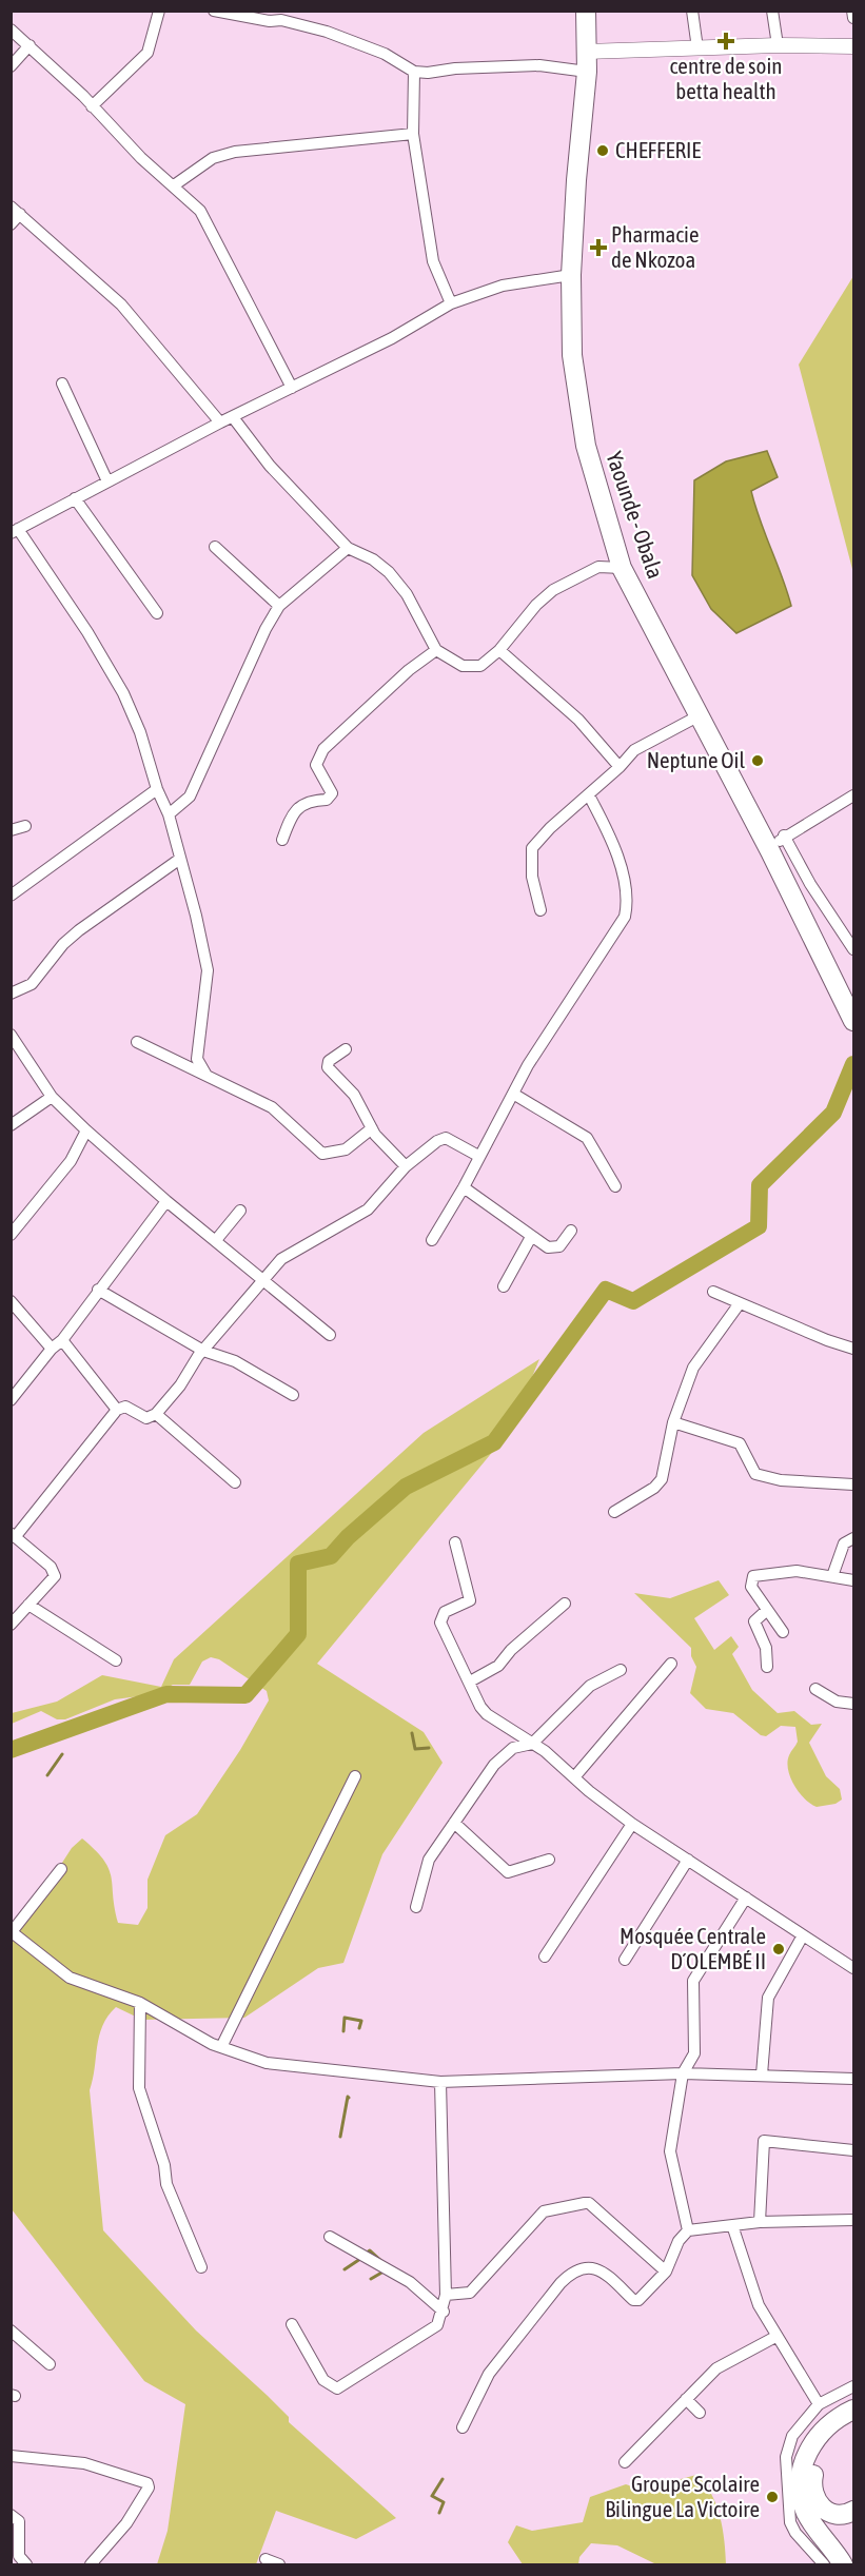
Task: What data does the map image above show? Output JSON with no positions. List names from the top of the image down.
{
  "streets": {
    "highway": ["Yaounde - Obala"]
  },
  "places": {
    "health": ["centre de soin betta health", "Pharmacie de Nkozoa"],
    "other": [
      "CHEFFERIE",
      "Neptune Oil",
      "Mosquée Centrale D´OLEMBÉ II",
      "Groupe Scolaire Bilingue La Victoire"
    ]
  }
}
